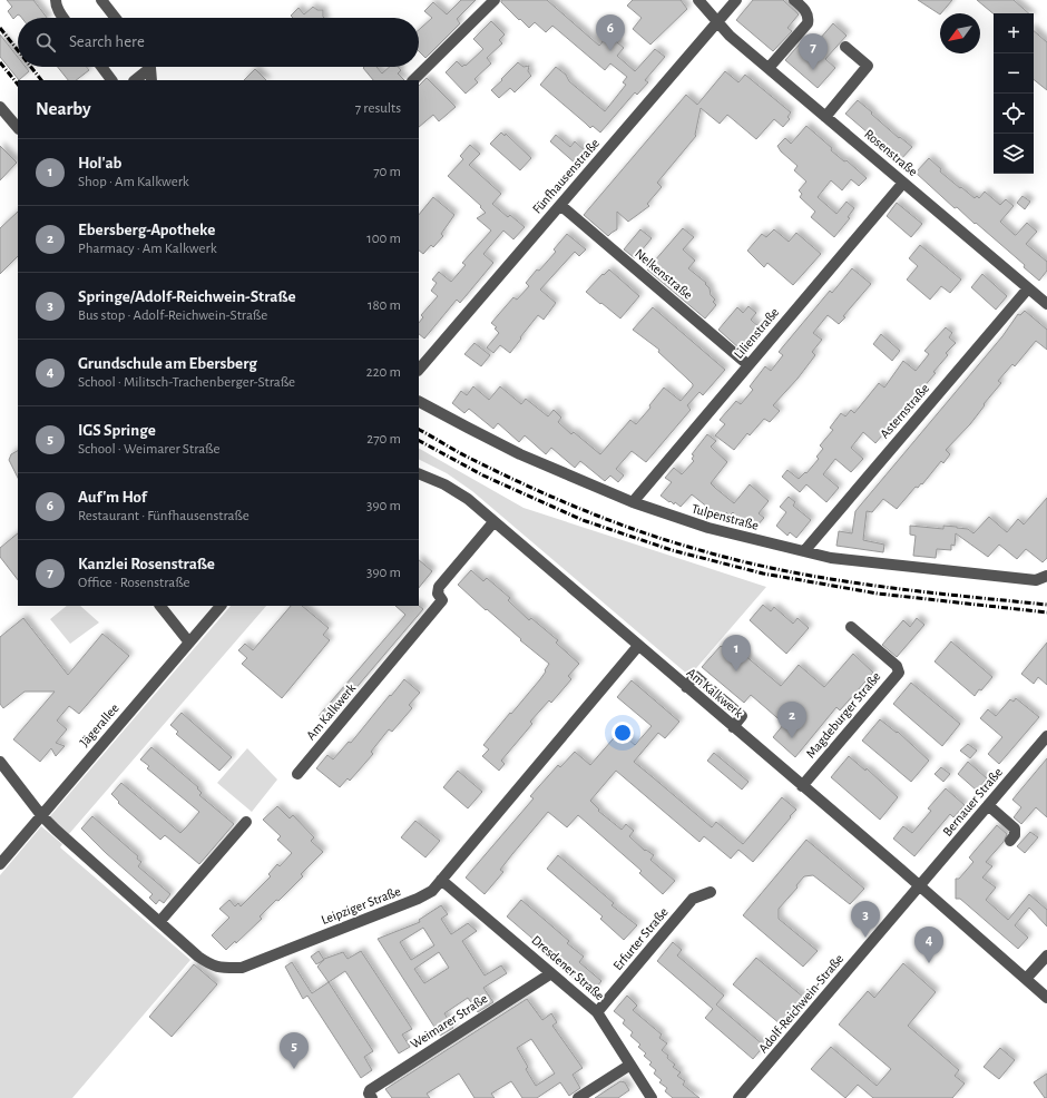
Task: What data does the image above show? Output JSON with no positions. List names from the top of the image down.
{
  "streets": {
    "street": [
      "Rosenstraße",
      "Fünfhausenstraße",
      "Nelkenstraße",
      "Lilienstraße",
      "Asternstraße",
      "Tulpenstraße",
      "Am Kalkwerk",
      "Magdeburger Straße",
      "Jägerallee",
      "Bernauer Straße",
      "Leipziger Straße",
      "Erfurter Straße",
      "Dresdener Straße",
      "Adolf-Reichwein-Straße",
      "Weimarer Straße"
    ]
  },
  "crossings": [
    ["Rosenstraße", "Fünfhausenstraße"],
    ["Rosenstraße", "Lilienstraße"],
    ["Rosenstraße", "Asternstraße"],
    ["Fünfhausenstraße", "Nelkenstraße"],
    ["Nelkenstraße", "Lilienstraße"],
    ["Lilienstraße", "Tulpenstraße"],
    ["Asternstraße", "Tulpenstraße"],
    ["Am Kalkwerk", "Magdeburger Straße"],
    ["Am Kalkwerk", "Bernauer Straße"],
    ["Am Kalkwerk", "Leipziger Straße"],
    ["Am Kalkwerk", "Adolf-Reichwein-Straße"],
    ["Jägerallee", "Leipziger Straße"],
    ["Bernauer Straße", "Adolf-Reichwein-Straße"],
    ["Leipziger Straße", "Dresdener Straße"],
    ["Erfurter Straße", "Dresdener Straße"],
    ["Dresdener Straße", "Weimarer Straße"]
  ],
  "north": "bottom left",
  "page": {
    "map_buttons": ["+", "−"],
    "pins": [
      "6",
      "7",
      "1",
      "2",
      "3",
      "4",
      "5"
    ],
    "search": "Search here",
    "heading": ["Nearby", "7 results"],
    "list": [
      {
        "mark": "1",
        "name": "Hol'ab",
        "note": "Shop · Am Kalkwerk",
        "value": "70 m"
      },
      {
        "mark": "2",
        "name": "Ebersberg-Apotheke",
        "note": "Pharmacy · Am Kalkwerk",
        "value": "100 m"
      },
      {
        "mark": "3",
        "name": "Springe/Adolf-Reichwein-Straße",
        "note": "Bus stop · Adolf-Reichwein-Straße",
        "value": "180 m"
      },
      {
        "mark": "4",
        "name": "Grundschule am Ebersberg",
        "note": "School · Militsch-Trachenberger-Straße",
        "value": "220 m"
      },
      {
        "mark": "5",
        "name": "IGS Springe",
        "note": "School · Weimarer Straße",
        "value": "270 m"
      },
      {
        "mark": "6",
        "name": "Auf'm Hof",
        "note": "Restaurant · Fünfhausenstraße",
        "value": "390 m"
      },
      {
        "mark": "7",
        "name": "Kanzlei Rosenstraße",
        "note": "Office · Rosenstraße",
        "value": "390 m"
      }
    ]
  }
}
